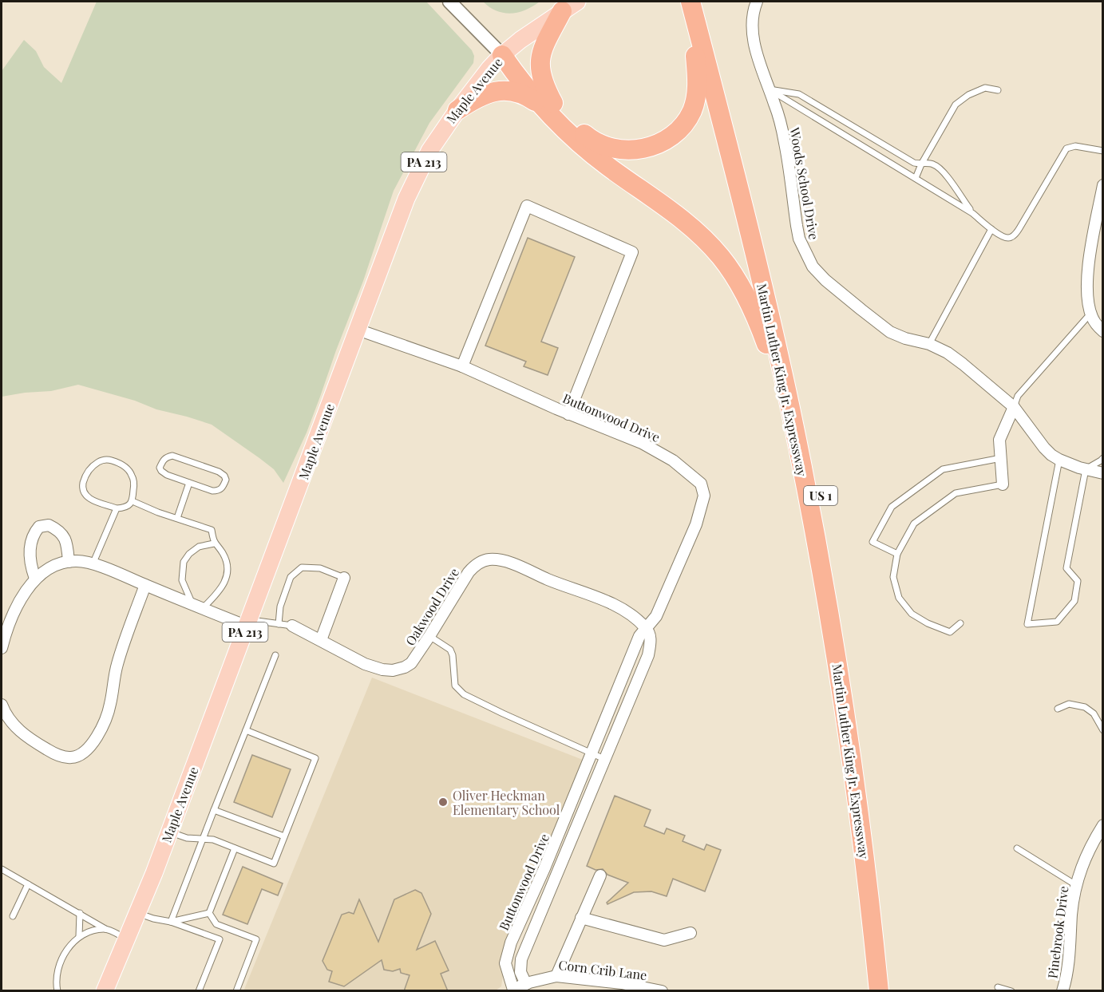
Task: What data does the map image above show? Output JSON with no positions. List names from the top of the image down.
{
  "streets": {
    "highway": ["Martin Luther King Jr. Expressway", "US 1"],
    "main road": ["Maple Avenue", "PA 213"],
    "street": [
      "Woods School Drive",
      "Buttonwood Drive",
      "Oakwood Drive",
      "Pinebrook Drive",
      "Corn Crib Lane"
    ]
  },
  "crossings": [
    ["Maple Avenue", "PA 213"],
    ["Maple Avenue", "Buttonwood Drive"],
    ["Buttonwood Drive", "Oakwood Drive"],
    ["Buttonwood Drive", "Corn Crib Lane"]
  ],
  "places": ["Oliver Heckman Elementary School"]
}
